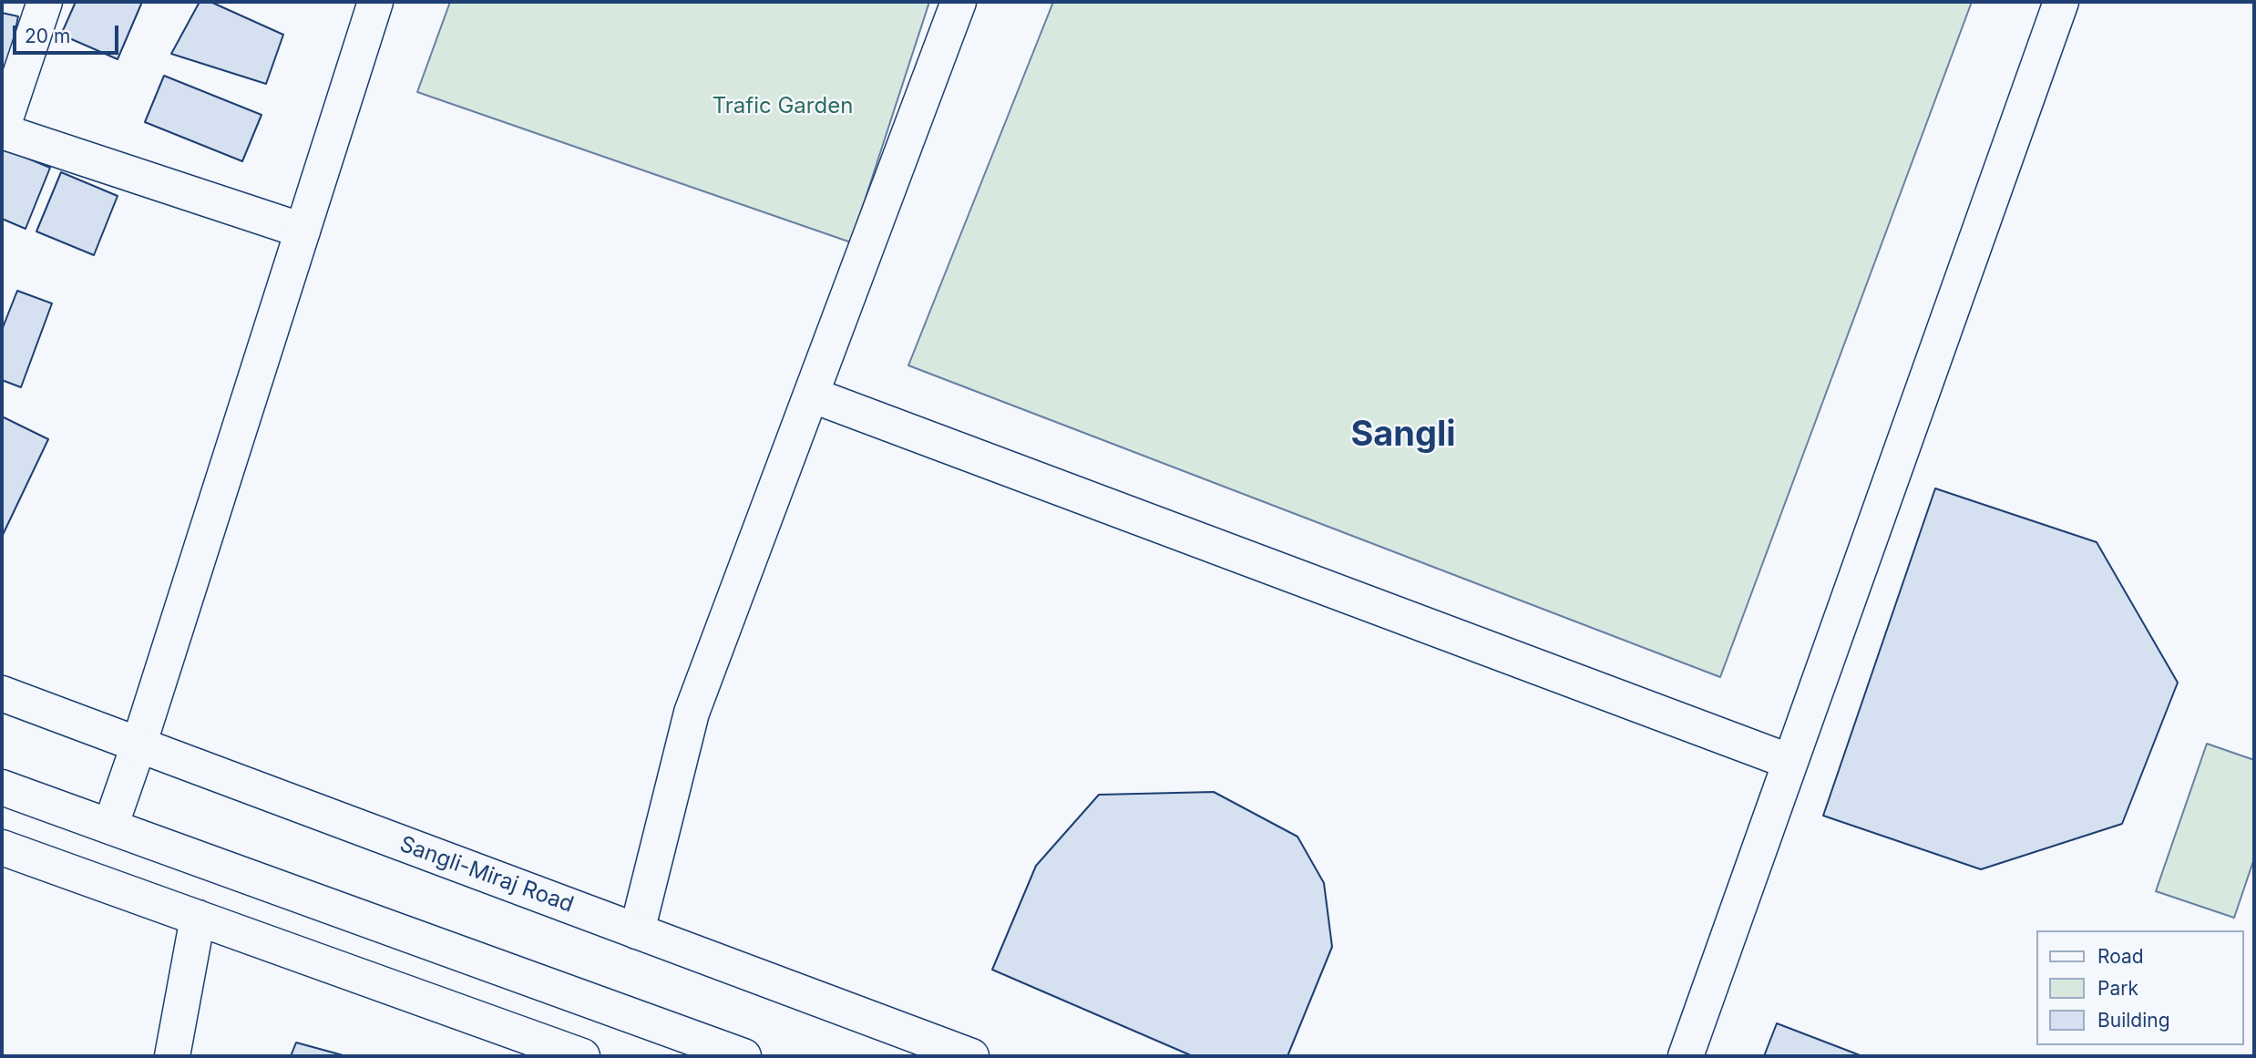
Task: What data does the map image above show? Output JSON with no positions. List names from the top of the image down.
{
  "streets": {
    "main road": ["Sangli-Miraj Road"]
  },
  "districts": ["Sangli"],
  "parks": ["Trafic Garden"],
  "legend": ["Road", "Park", "Building"],
  "scale_bar": "20 m"
}
